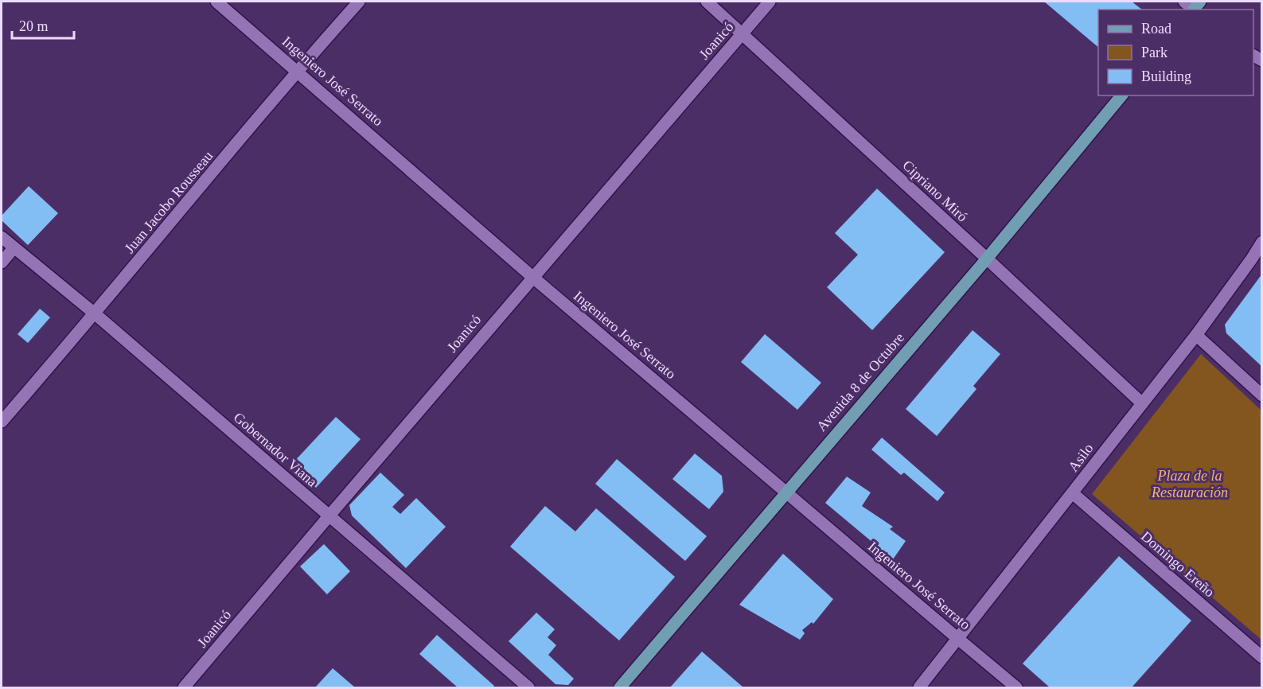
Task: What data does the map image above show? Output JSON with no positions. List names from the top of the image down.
{
  "streets": {
    "main road": ["Avenida 8 de Octubre"],
    "street": [
      "Joanicó",
      "Ingeniero José Serrato",
      "Cipriano Miró",
      "Juan Jacobo Rousseau",
      "Gobernador Viana",
      "Asilo",
      "Domingo Ereño"
    ]
  },
  "crossings": [
    ["Joanicó", "Ingeniero José Serrato"],
    ["Joanicó", "Cipriano Miró"],
    ["Joanicó", "Gobernador Viana"],
    ["Ingeniero José Serrato", "Juan Jacobo Rousseau"],
    ["Ingeniero José Serrato", "Avenida 8 de Octubre"],
    ["Ingeniero José Serrato", "Asilo"],
    ["Cipriano Miró", "Avenida 8 de Octubre"],
    ["Cipriano Miró", "Asilo"],
    ["Juan Jacobo Rousseau", "Gobernador Viana"],
    ["Asilo", "Domingo Ereño"]
  ],
  "parks": ["Plaza de la Restauración"],
  "legend": ["Road", "Park", "Building"],
  "scale_bar": "20 m"
}
